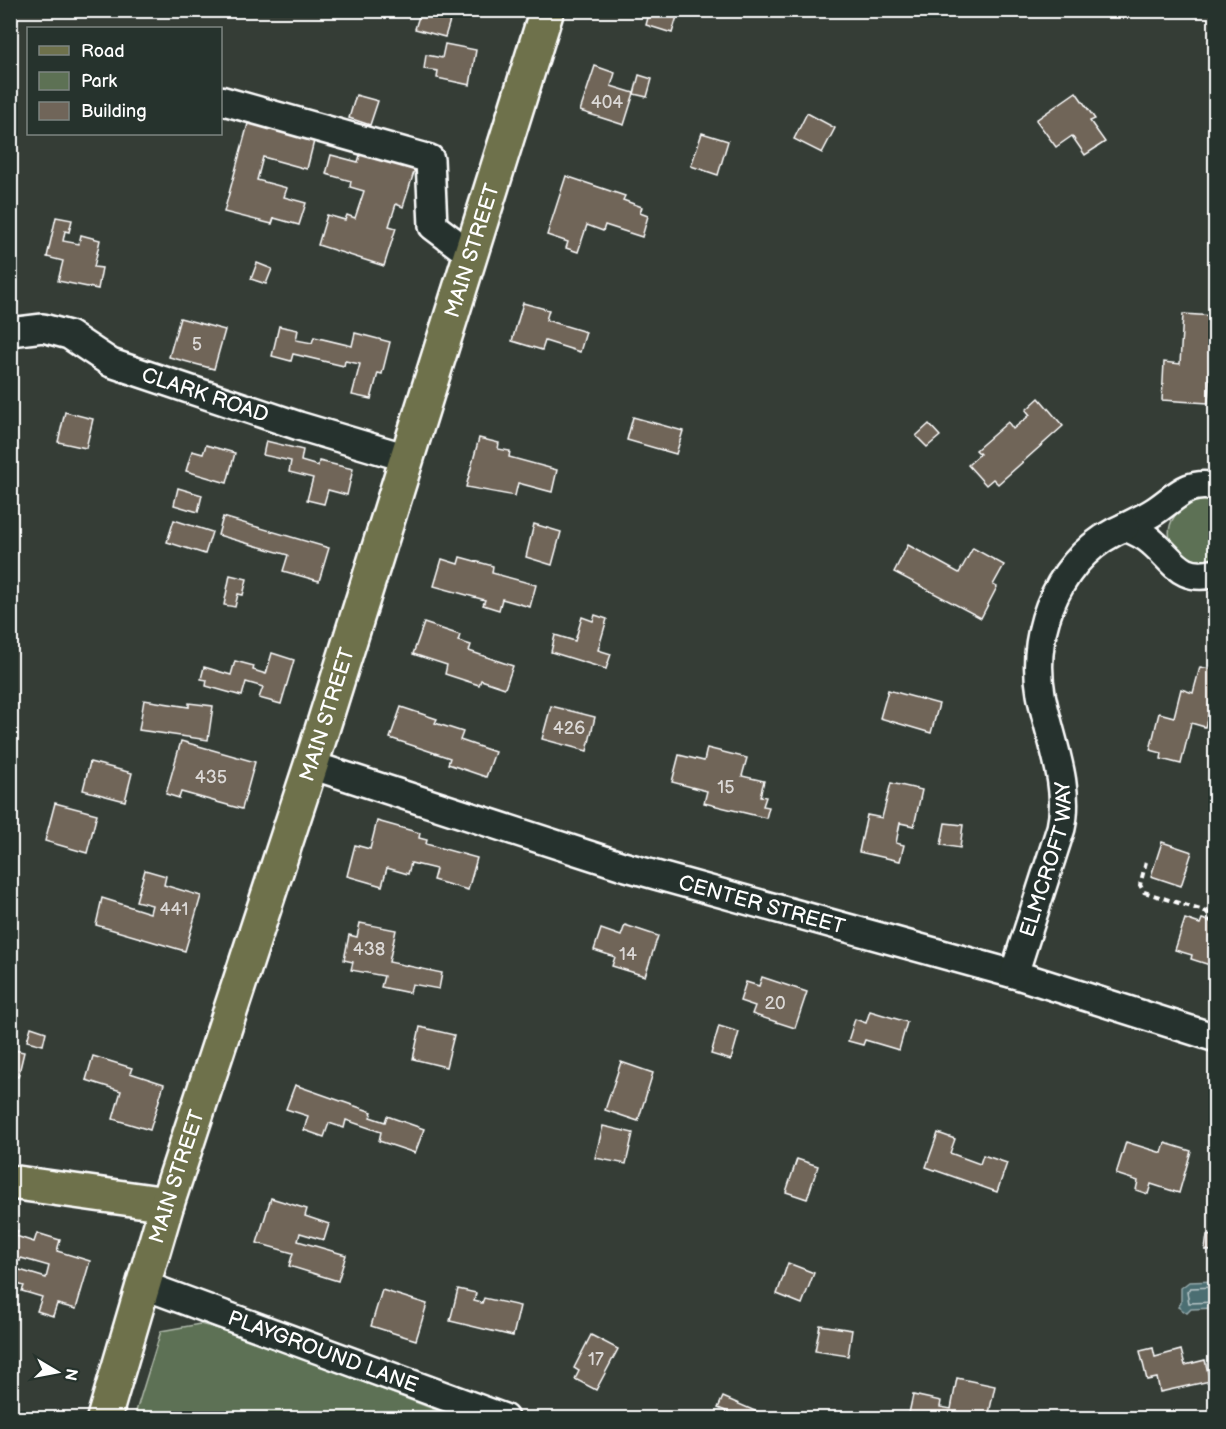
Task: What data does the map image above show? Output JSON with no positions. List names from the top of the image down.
{
  "streets": {
    "main road": ["MAIN STREET"],
    "street": [
      "CLARK ROAD",
      "ELMCROFT WAY",
      "CENTER STREET",
      "PLAYGROUND LANE"
    ]
  },
  "crossings": [
    ["MAIN STREET", "CLARK ROAD"],
    ["MAIN STREET", "CENTER STREET"],
    ["MAIN STREET", "PLAYGROUND LANE"],
    ["ELMCROFT WAY", "CENTER STREET"]
  ],
  "house_numbers": [
    "404",
    "5",
    "426",
    "435",
    "15",
    "441",
    "438",
    "14",
    "20",
    "17"
  ],
  "legend": ["Road", "Park", "Building"],
  "north": "right"
}
